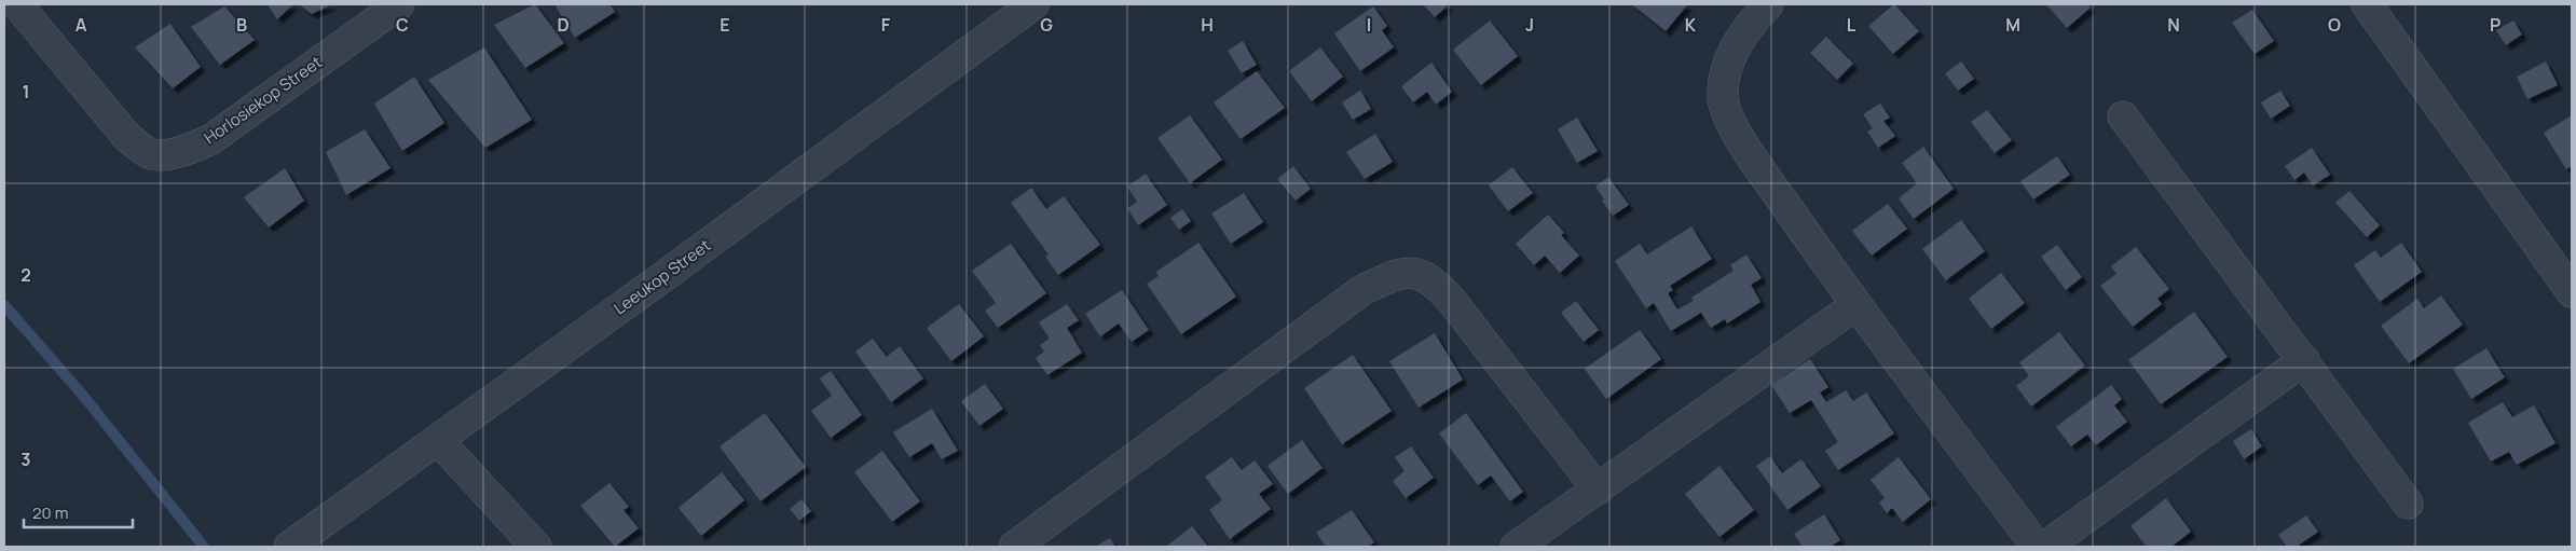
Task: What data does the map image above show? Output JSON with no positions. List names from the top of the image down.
{
  "streets": {
    "street": ["Horlosiekop Street", "Leeukop Street"]
  },
  "scale_bar": "20 m",
  "grid": {
    "columns": [
      "A",
      "B",
      "C",
      "D",
      "E",
      "F",
      "G",
      "H",
      "I",
      "J",
      "K",
      "L",
      "M",
      "N",
      "O",
      "P"
    ],
    "rows": ["1", "2", "3"]
  }
}
